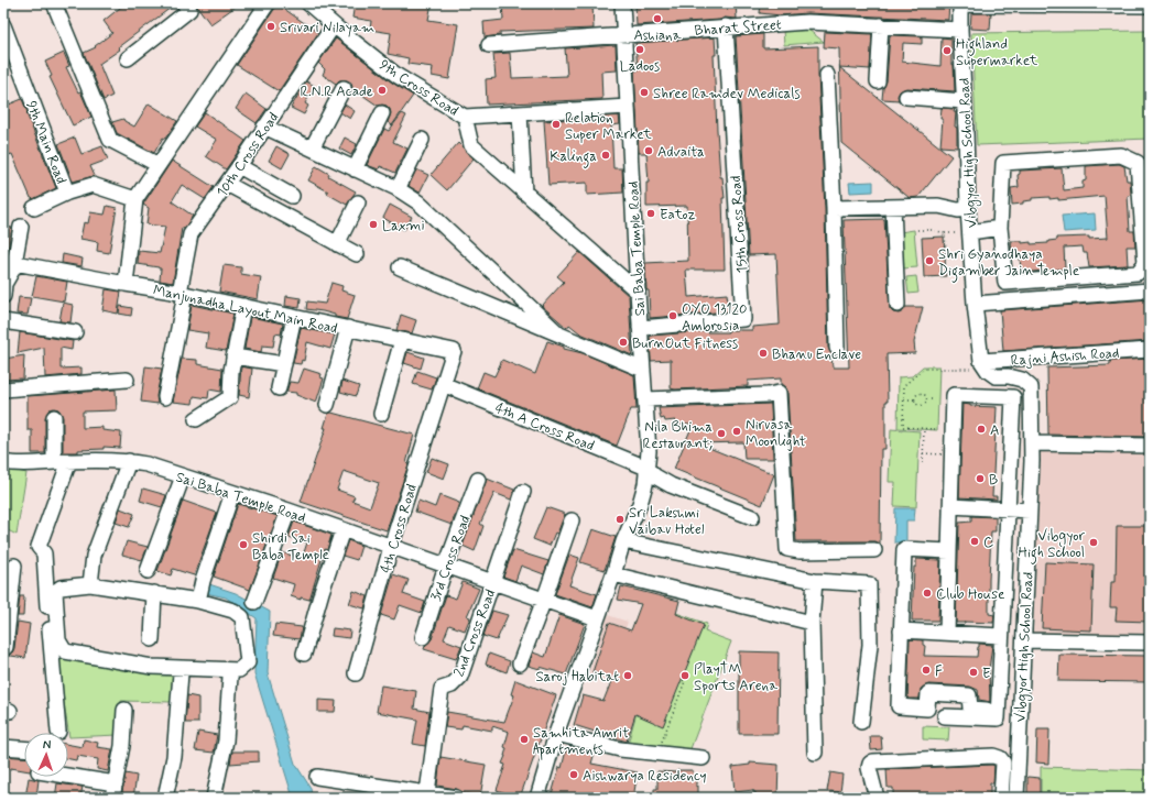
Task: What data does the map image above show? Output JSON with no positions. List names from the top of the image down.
{
  "streets": {
    "street": [
      "Bharat Street",
      "9th Cross Road",
      "9th Main Road",
      "Vibgyor High School Road",
      "10th Cross Road",
      "15th Cross Road",
      "Sai Baba Temple Road",
      "Manjunadha Layout Main Road",
      "Rajni Ashish Road",
      "4th A Cross Road",
      "4th Cross Road",
      "3rd Cross Road",
      "2nd Cross Road"
    ]
  },
  "crossings": [
    ["Bharat Street", "Vibgyor High School Road"],
    ["Bharat Street", "15th Cross Road"],
    ["Bharat Street", "Sai Baba Temple Road"],
    ["9th Cross Road", "10th Cross Road"],
    ["9th Cross Road", "Sai Baba Temple Road"],
    ["Vibgyor High School Road", "Rajni Ashish Road"],
    ["10th Cross Road", "Manjunadha Layout Main Road"],
    ["15th Cross Road", "Sai Baba Temple Road"],
    ["Sai Baba Temple Road", "4th A Cross Road"],
    ["Sai Baba Temple Road", "4th Cross Road"],
    ["Sai Baba Temple Road", "3rd Cross Road"],
    ["Sai Baba Temple Road", "2nd Cross Road"],
    ["Manjunadha Layout Main Road", "4th A Cross Road"],
    ["Manjunadha Layout Main Road", "4th Cross Road"],
    ["4th A Cross Road", "4th Cross Road"]
  ],
  "places": [
    "Ashiana",
    "Srivari Nilayam",
    "Ladoos",
    "Highland Supermarket",
    "R.N.R Acade",
    "Shree Ramdev Medicals",
    "Relation Super Market",
    "Advaita",
    "Kalinga",
    "Eatoz",
    "Laxmi",
    "Shri Gyanodhaya Digamber Jain Temple",
    "OYO 13120 Ambrosia",
    "BurnOut Fitness",
    "Bhanu Enclave",
    "A",
    "Nirvasa Moonlight",
    "Nila Bhima Restaurant;",
    "B",
    "Sri Lakshmi Vaibav Hotel",
    "C",
    "Vibgyor High School",
    "Shirdi Sai Baba Temple",
    "Club House",
    "F",
    "E",
    "Saroj Habitat",
    "PlayTM Sports Arena",
    "Samhita Amrit Apartments",
    "Aishwarya Residency"
  ],
  "north": "top"
}
